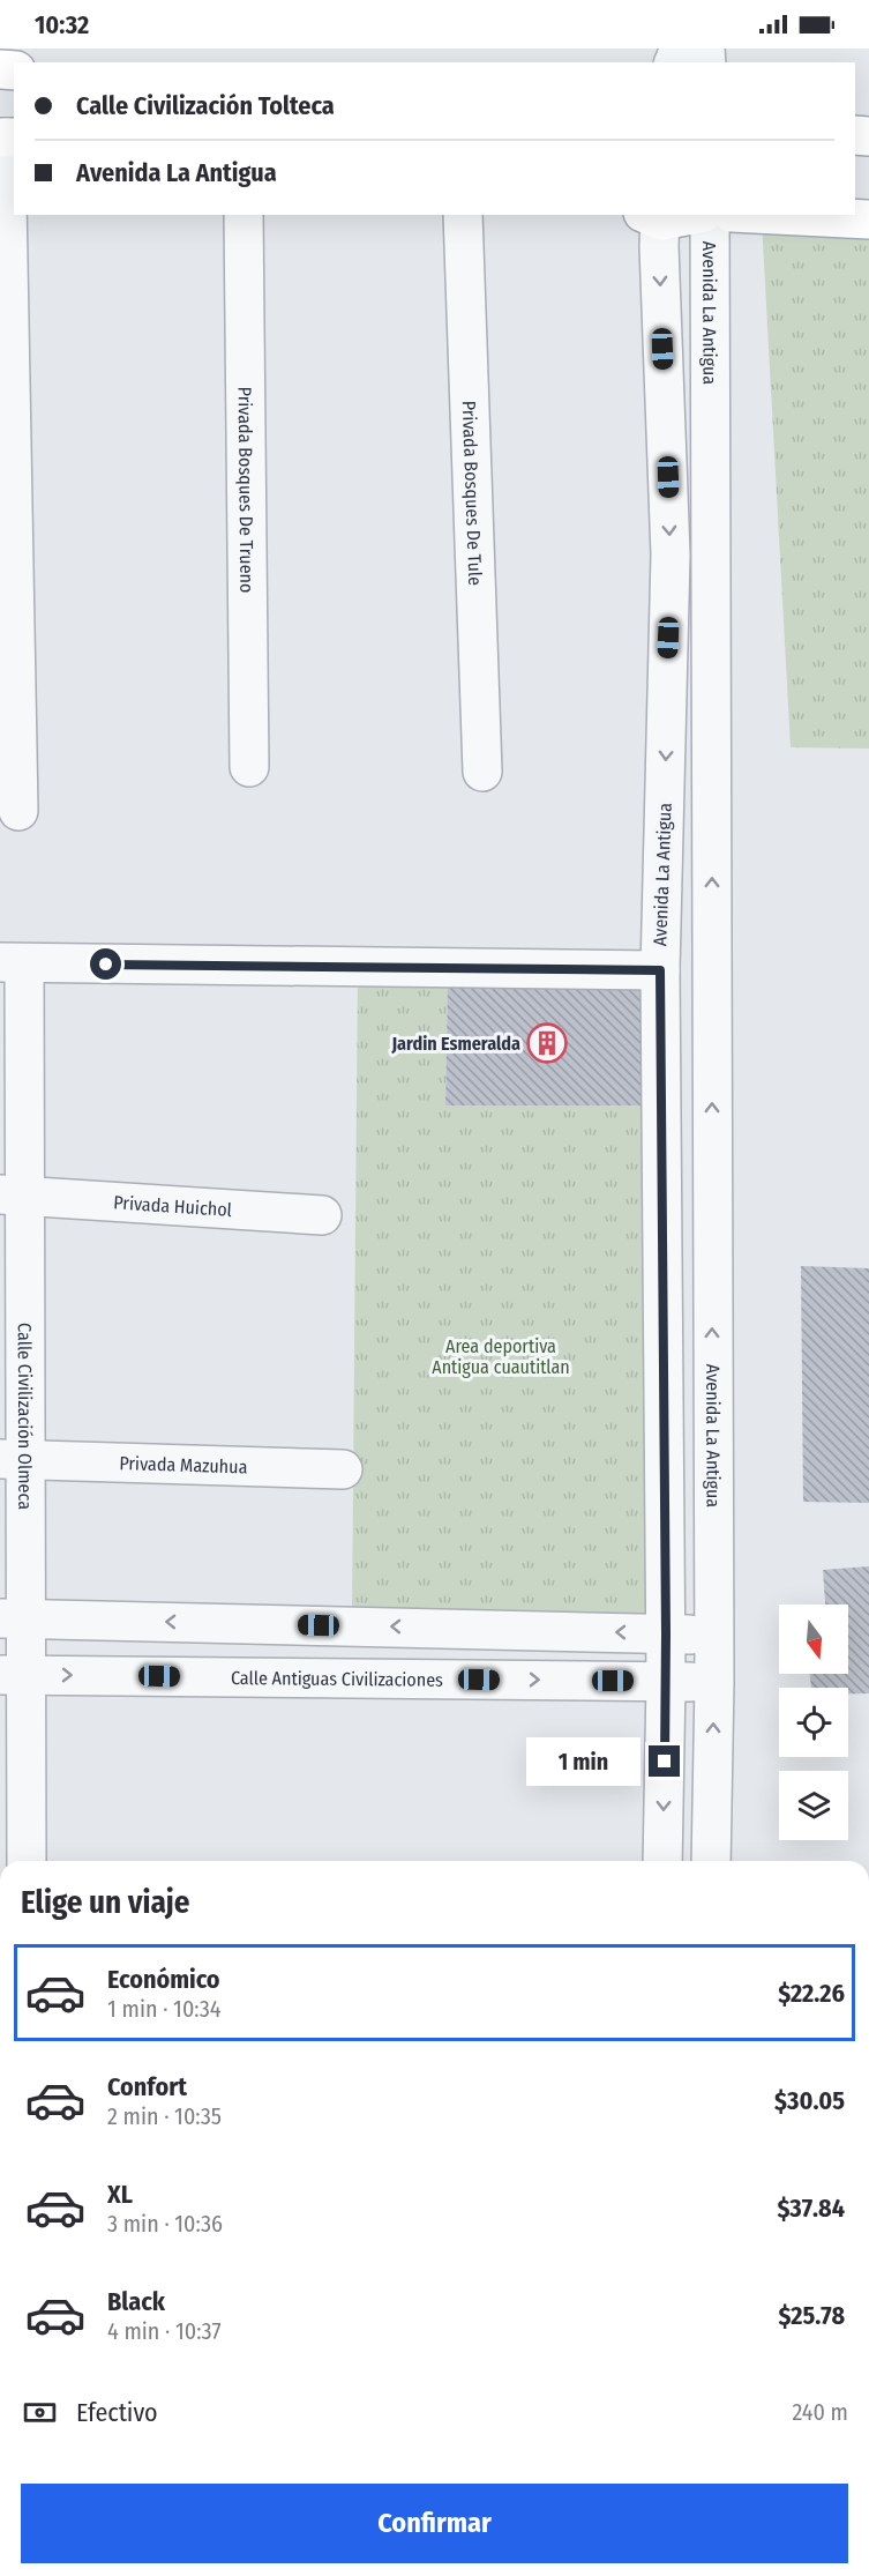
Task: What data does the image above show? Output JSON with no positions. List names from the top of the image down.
{
  "streets": {
    "street": [
      "Avenida La Antigua",
      "Privada Bosques De Trueno",
      "Privada Bosques De Tule",
      "Privada Huichol",
      "Calle Civilización Olmeca",
      "Privada Mazuhua",
      "Calle Antiguas Civilizaciones"
    ]
  },
  "crossings": [
    ["Avenida La Antigua", "Calle Antiguas Civilizaciones"],
    ["Privada Huichol", "Calle Civilización Olmeca"],
    ["Calle Civilización Olmeca", "Privada Mazuhua"],
    ["Calle Civilización Olmeca", "Calle Antiguas Civilizaciones"]
  ],
  "parks": ["Area deportiva Antigua cuautitlan"],
  "places": {
    "building": ["Jardin Esmeralda"]
  },
  "north": "bottom",
  "page": {
    "status": "10:32",
    "banner": ["Calle Civilización Tolteca", "Avenida La Antigua"],
    "bubble": "1 min",
    "heading": "Elige un viaje",
    "list": [
      {
        "name": "Económico",
        "note": "1 min · 10:34",
        "value": "$22.26"
      },
      {
        "name": "Confort",
        "note": "2 min · 10:35",
        "value": "$30.05"
      },
      {
        "name": "XL",
        "note": "3 min · 10:36",
        "value": "$37.84"
      },
      {
        "name": "Black",
        "note": "4 min · 10:37",
        "value": "$25.78"
      }
    ],
    "pay": ["Efectivo", "240 m"],
    "buttons": "Confirmar"
  }
}
